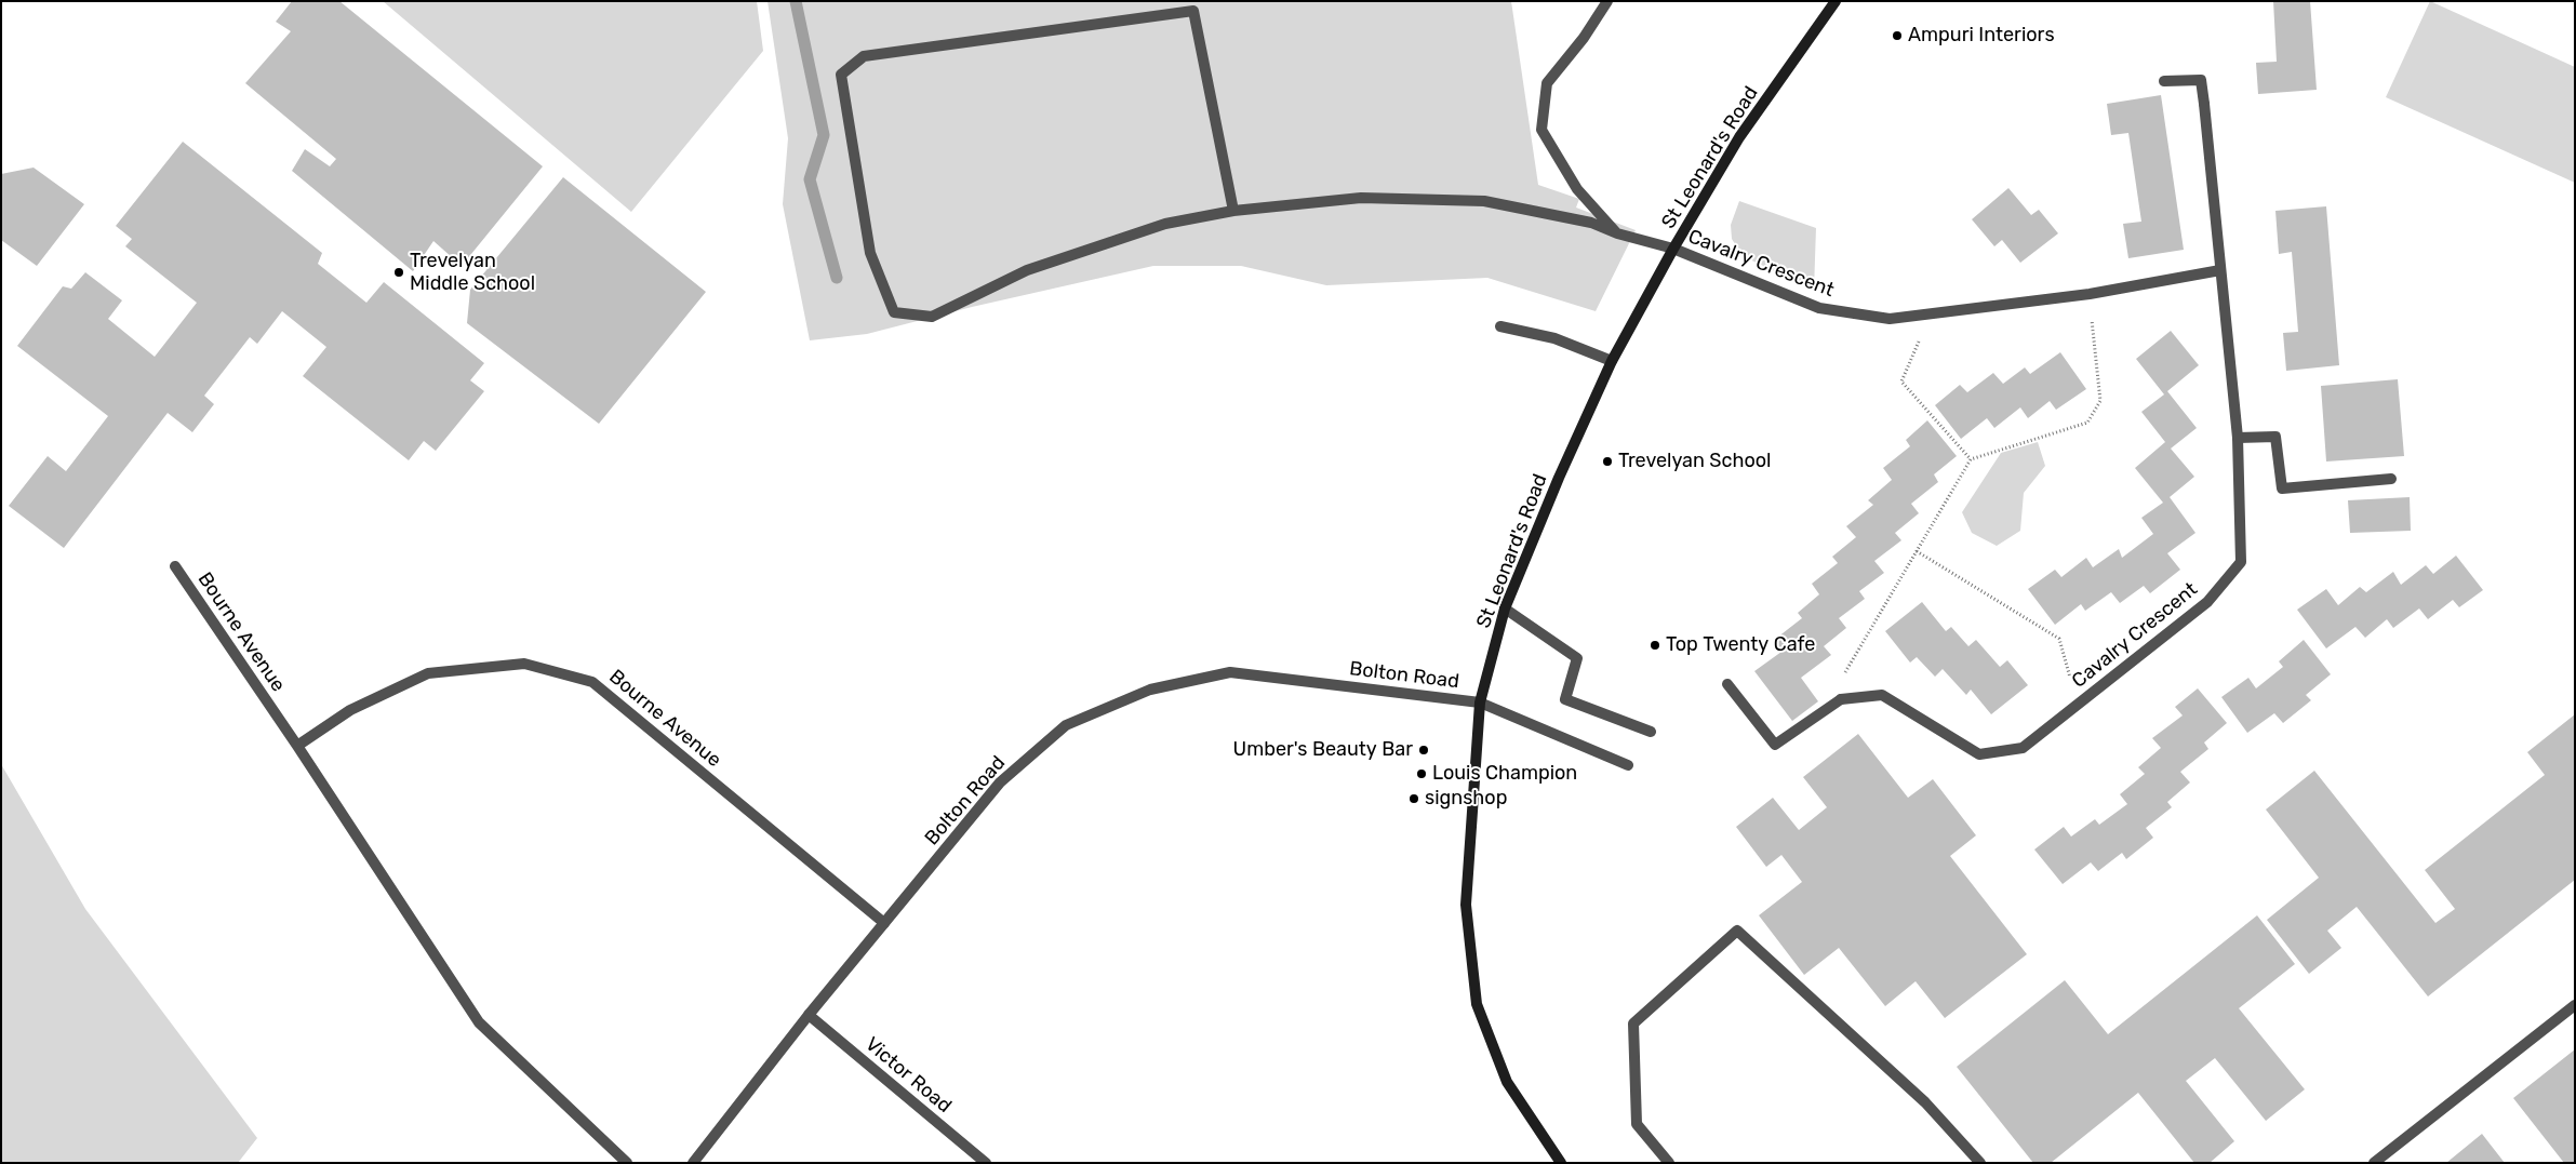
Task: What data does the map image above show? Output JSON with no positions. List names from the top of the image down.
{
  "streets": {
    "main road": ["St Leonard's Road"],
    "street": [
      "Cavalry Crescent",
      "Bourne Avenue",
      "Bolton Road",
      "Victor Road"
    ]
  },
  "crossings": [
    ["St Leonard's Road", "Cavalry Crescent"],
    ["St Leonard's Road", "Bolton Road"],
    ["Bourne Avenue", "Bolton Road"],
    ["Bolton Road", "Victor Road"]
  ],
  "places": [
    "Ampuri Interiors",
    "Trevelyan Middle School",
    "Trevelyan School",
    "Top Twenty Cafe",
    "Umber's Beauty Bar",
    "Louis Champion",
    "signshop"
  ]
}
